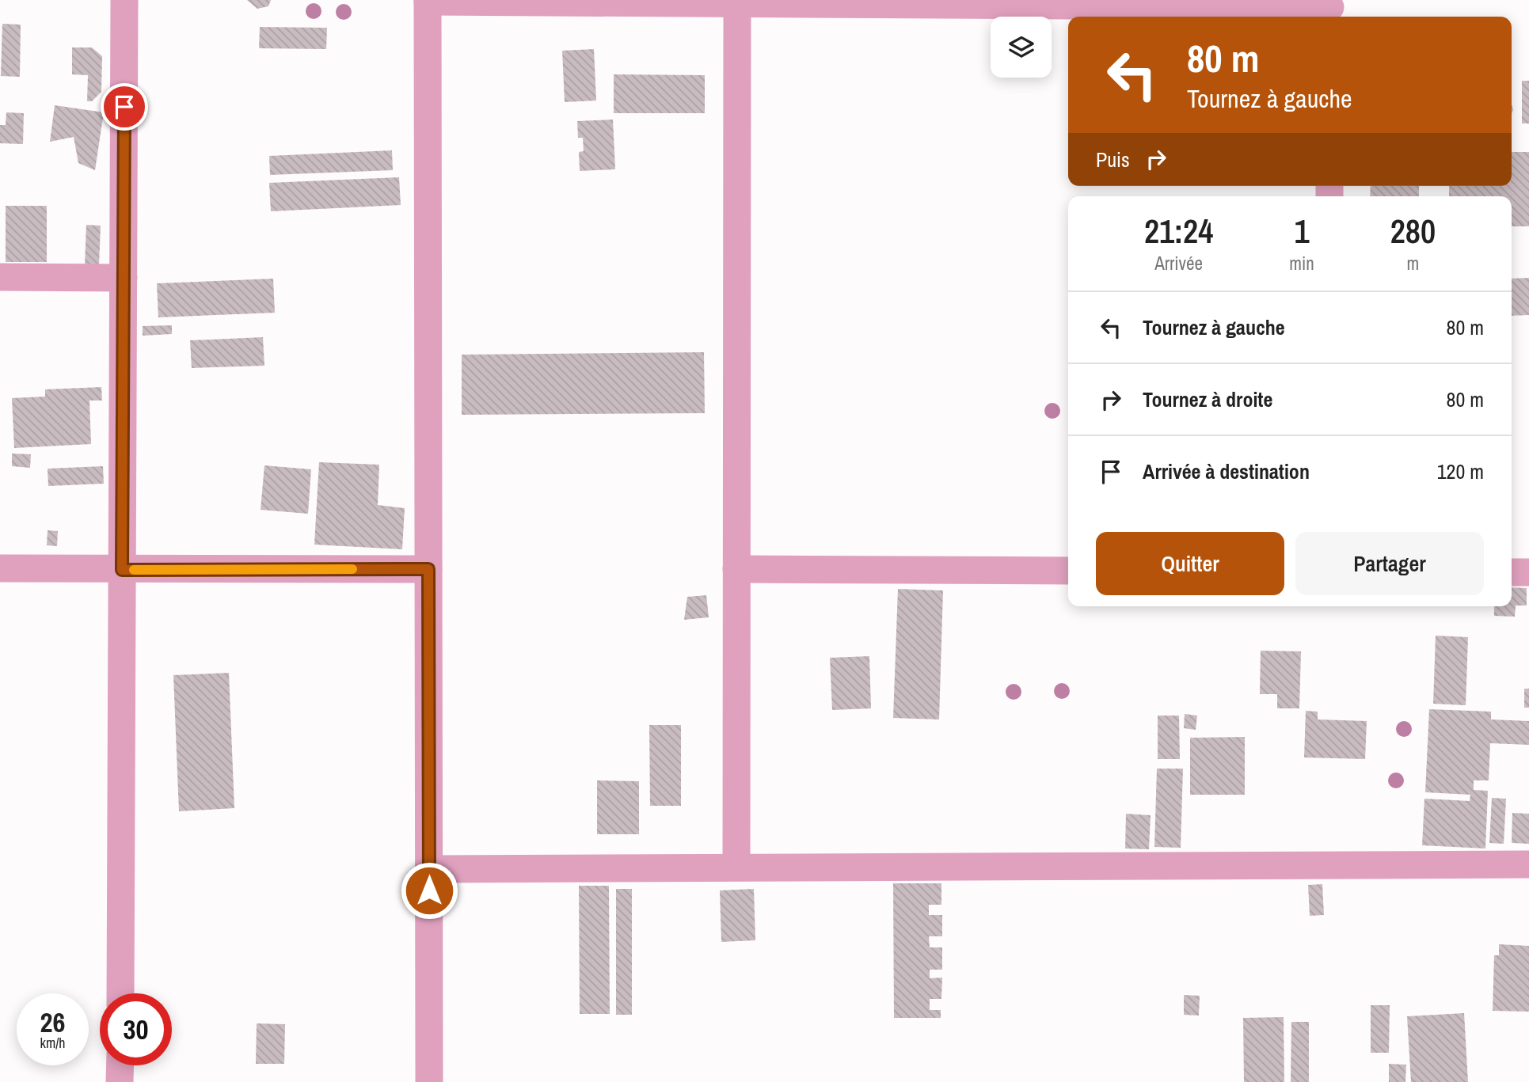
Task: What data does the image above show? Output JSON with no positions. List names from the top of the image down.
{
  "page": {
    "turn": ["80 m", "Tournez à gauche"],
    "then": "Puis",
    "eta": [
      "21:24",
      "Arrivée",
      "1",
      "min",
      "280",
      "m"
    ],
    "list": [
      {
        "name": "Tournez à gauche",
        "value": "80 m"
      },
      {
        "name": "Tournez à droite",
        "value": "80 m"
      },
      {
        "name": "Arrivée à destination",
        "value": "120 m"
      }
    ],
    "buttons": ["Quitter", "Partager"],
    "speed": "26 km/h",
    "limit": "30"
  }
}
